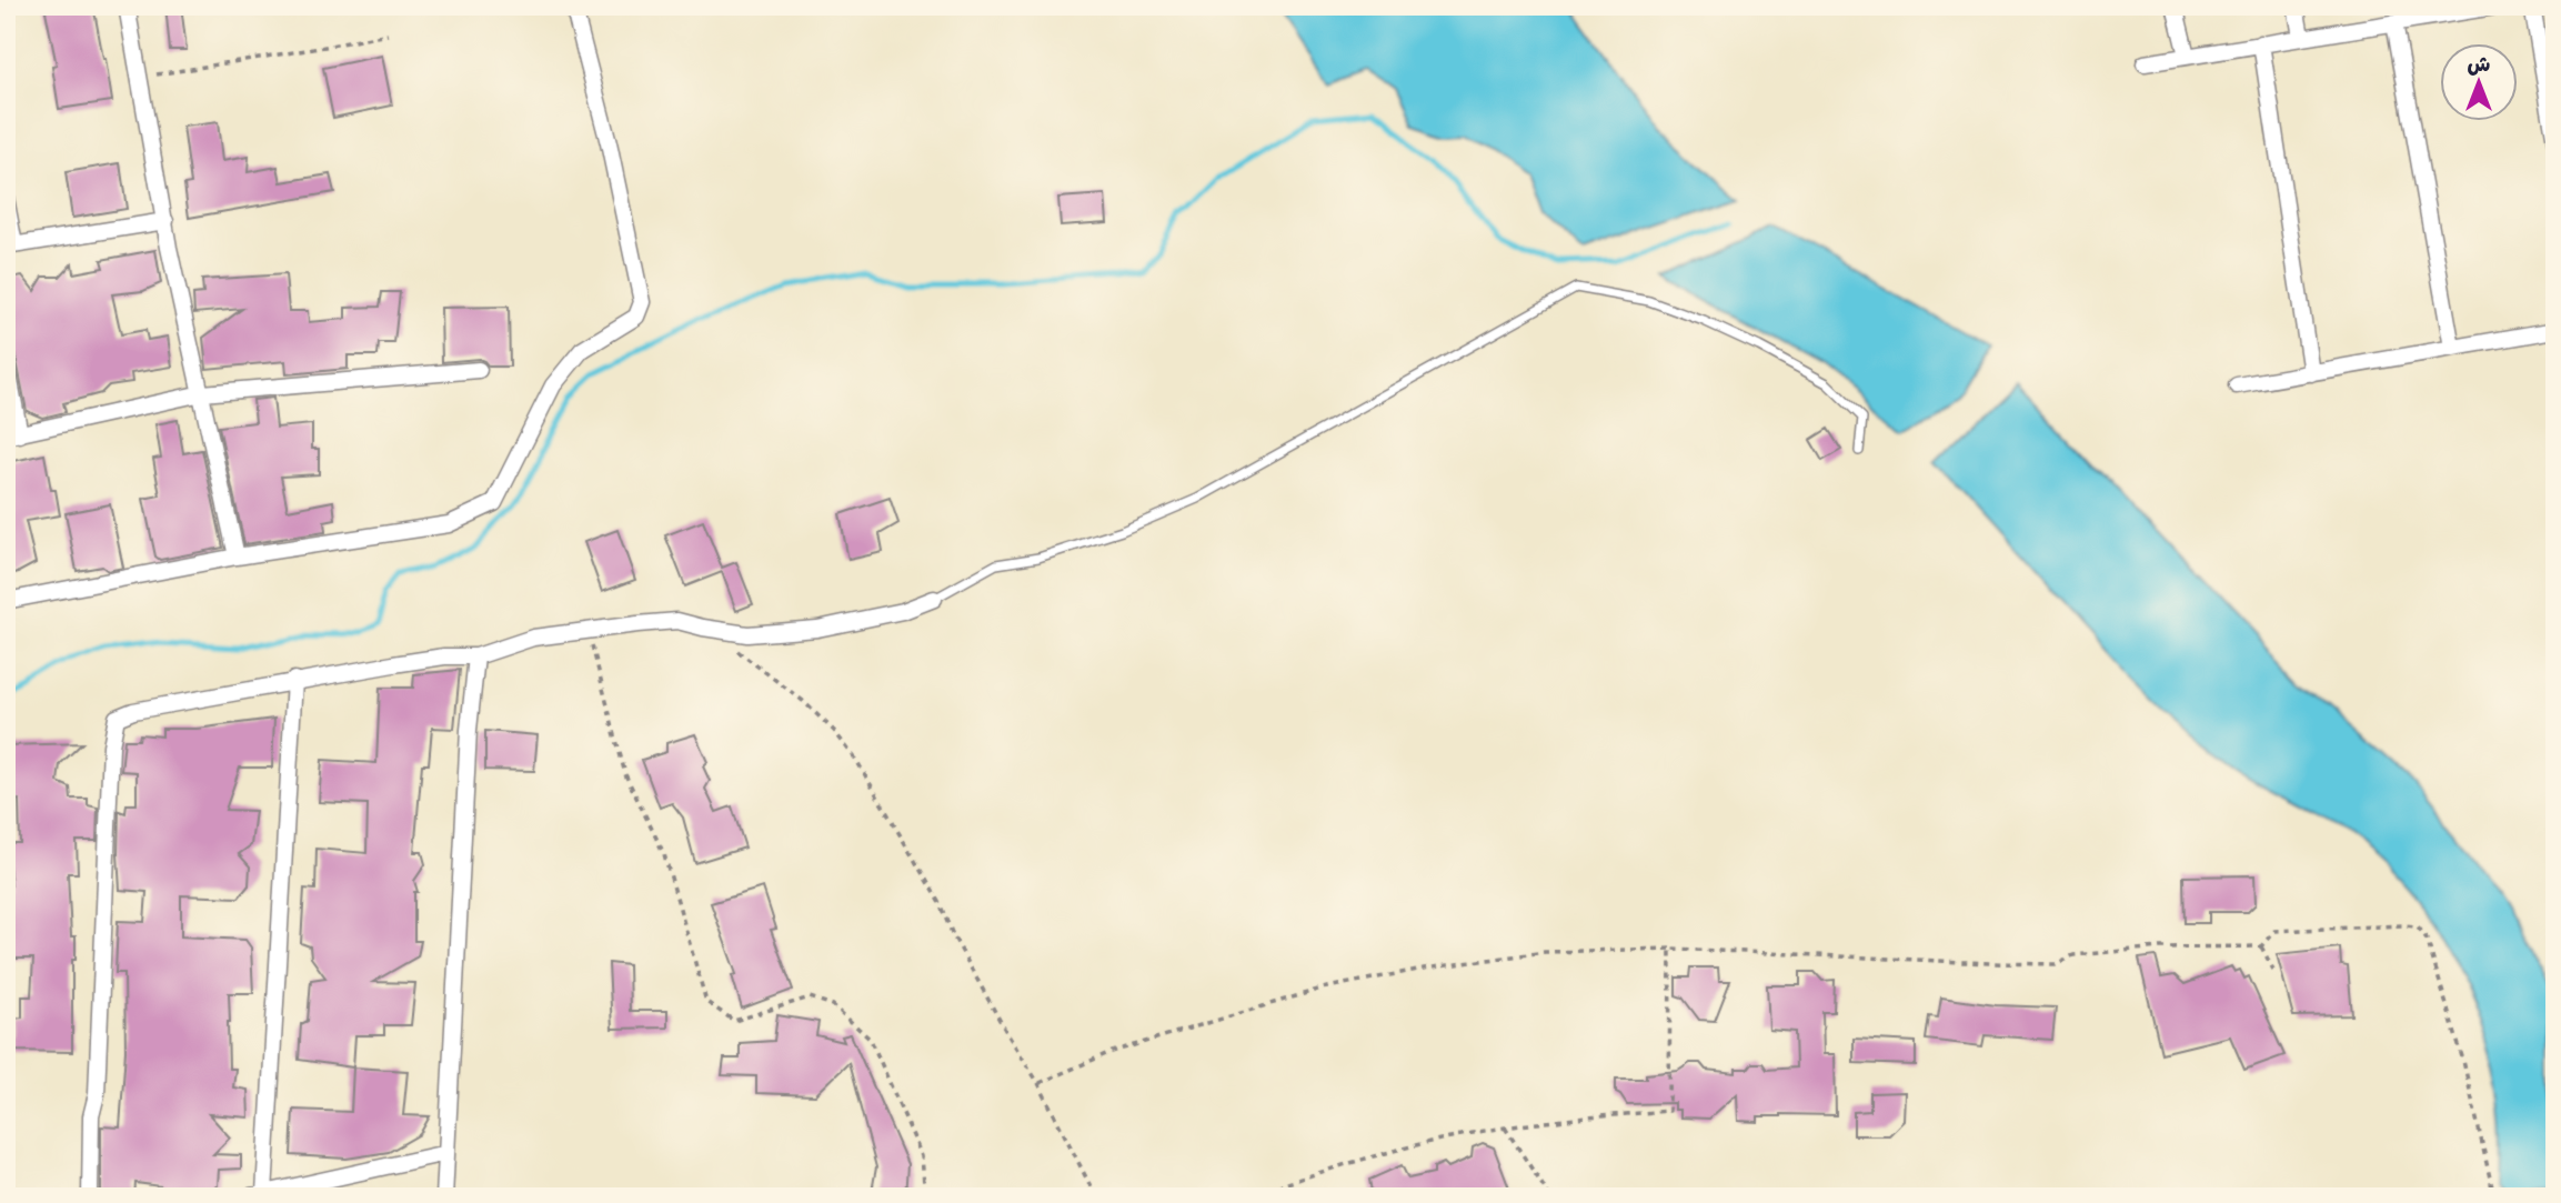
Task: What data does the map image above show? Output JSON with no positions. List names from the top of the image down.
{
  "north": "top"
}
